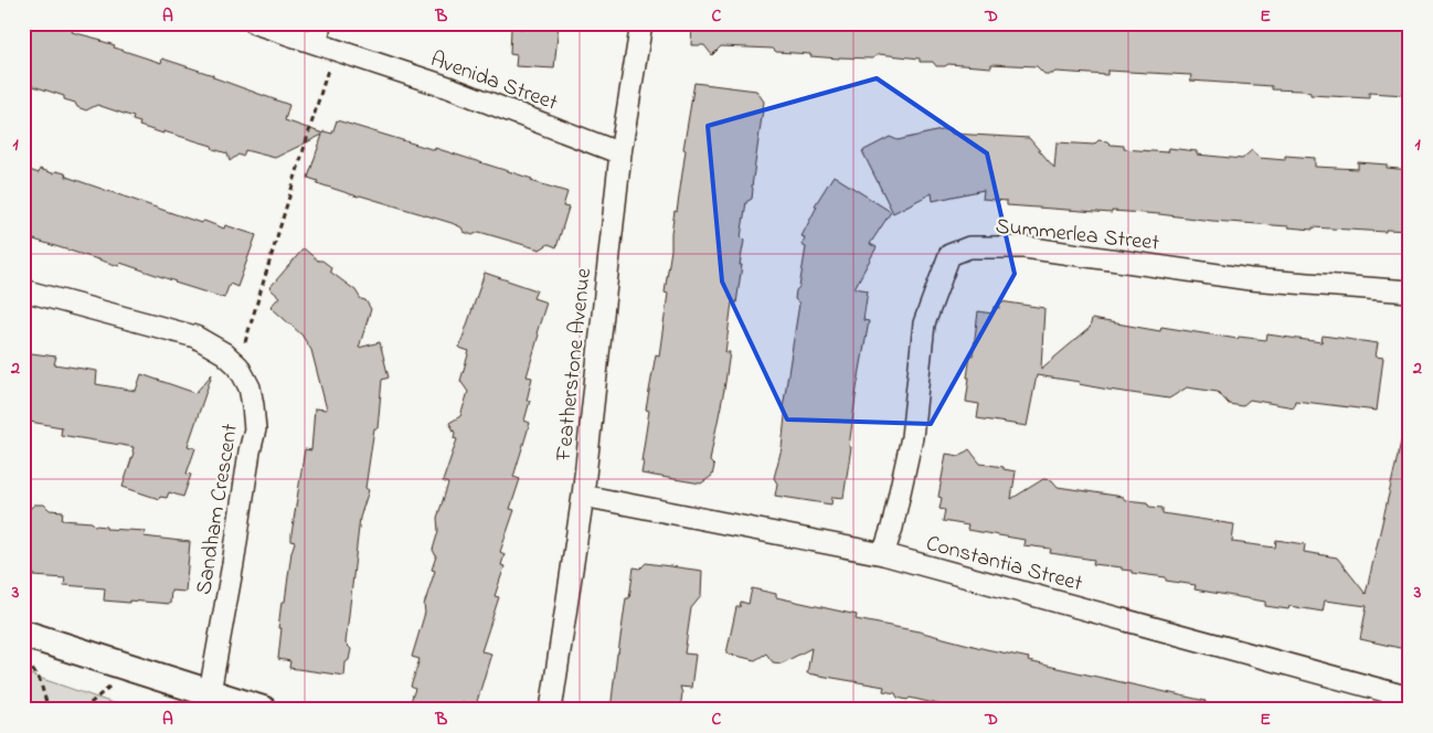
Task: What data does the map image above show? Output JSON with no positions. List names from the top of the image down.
{
  "streets": {
    "street": [
      "Avenida Street",
      "Summerlea Street",
      "Featherstone Avenue",
      "Sandham Crescent",
      "Constantia Street"
    ]
  },
  "crossings": [
    ["Avenida Street", "Featherstone Avenue"],
    ["Summerlea Street", "Constantia Street"],
    ["Featherstone Avenue", "Constantia Street"]
  ],
  "grid": {
    "columns": [
      "A",
      "B",
      "C",
      "D",
      "E"
    ],
    "rows": ["1", "2", "3"]
  }
}
